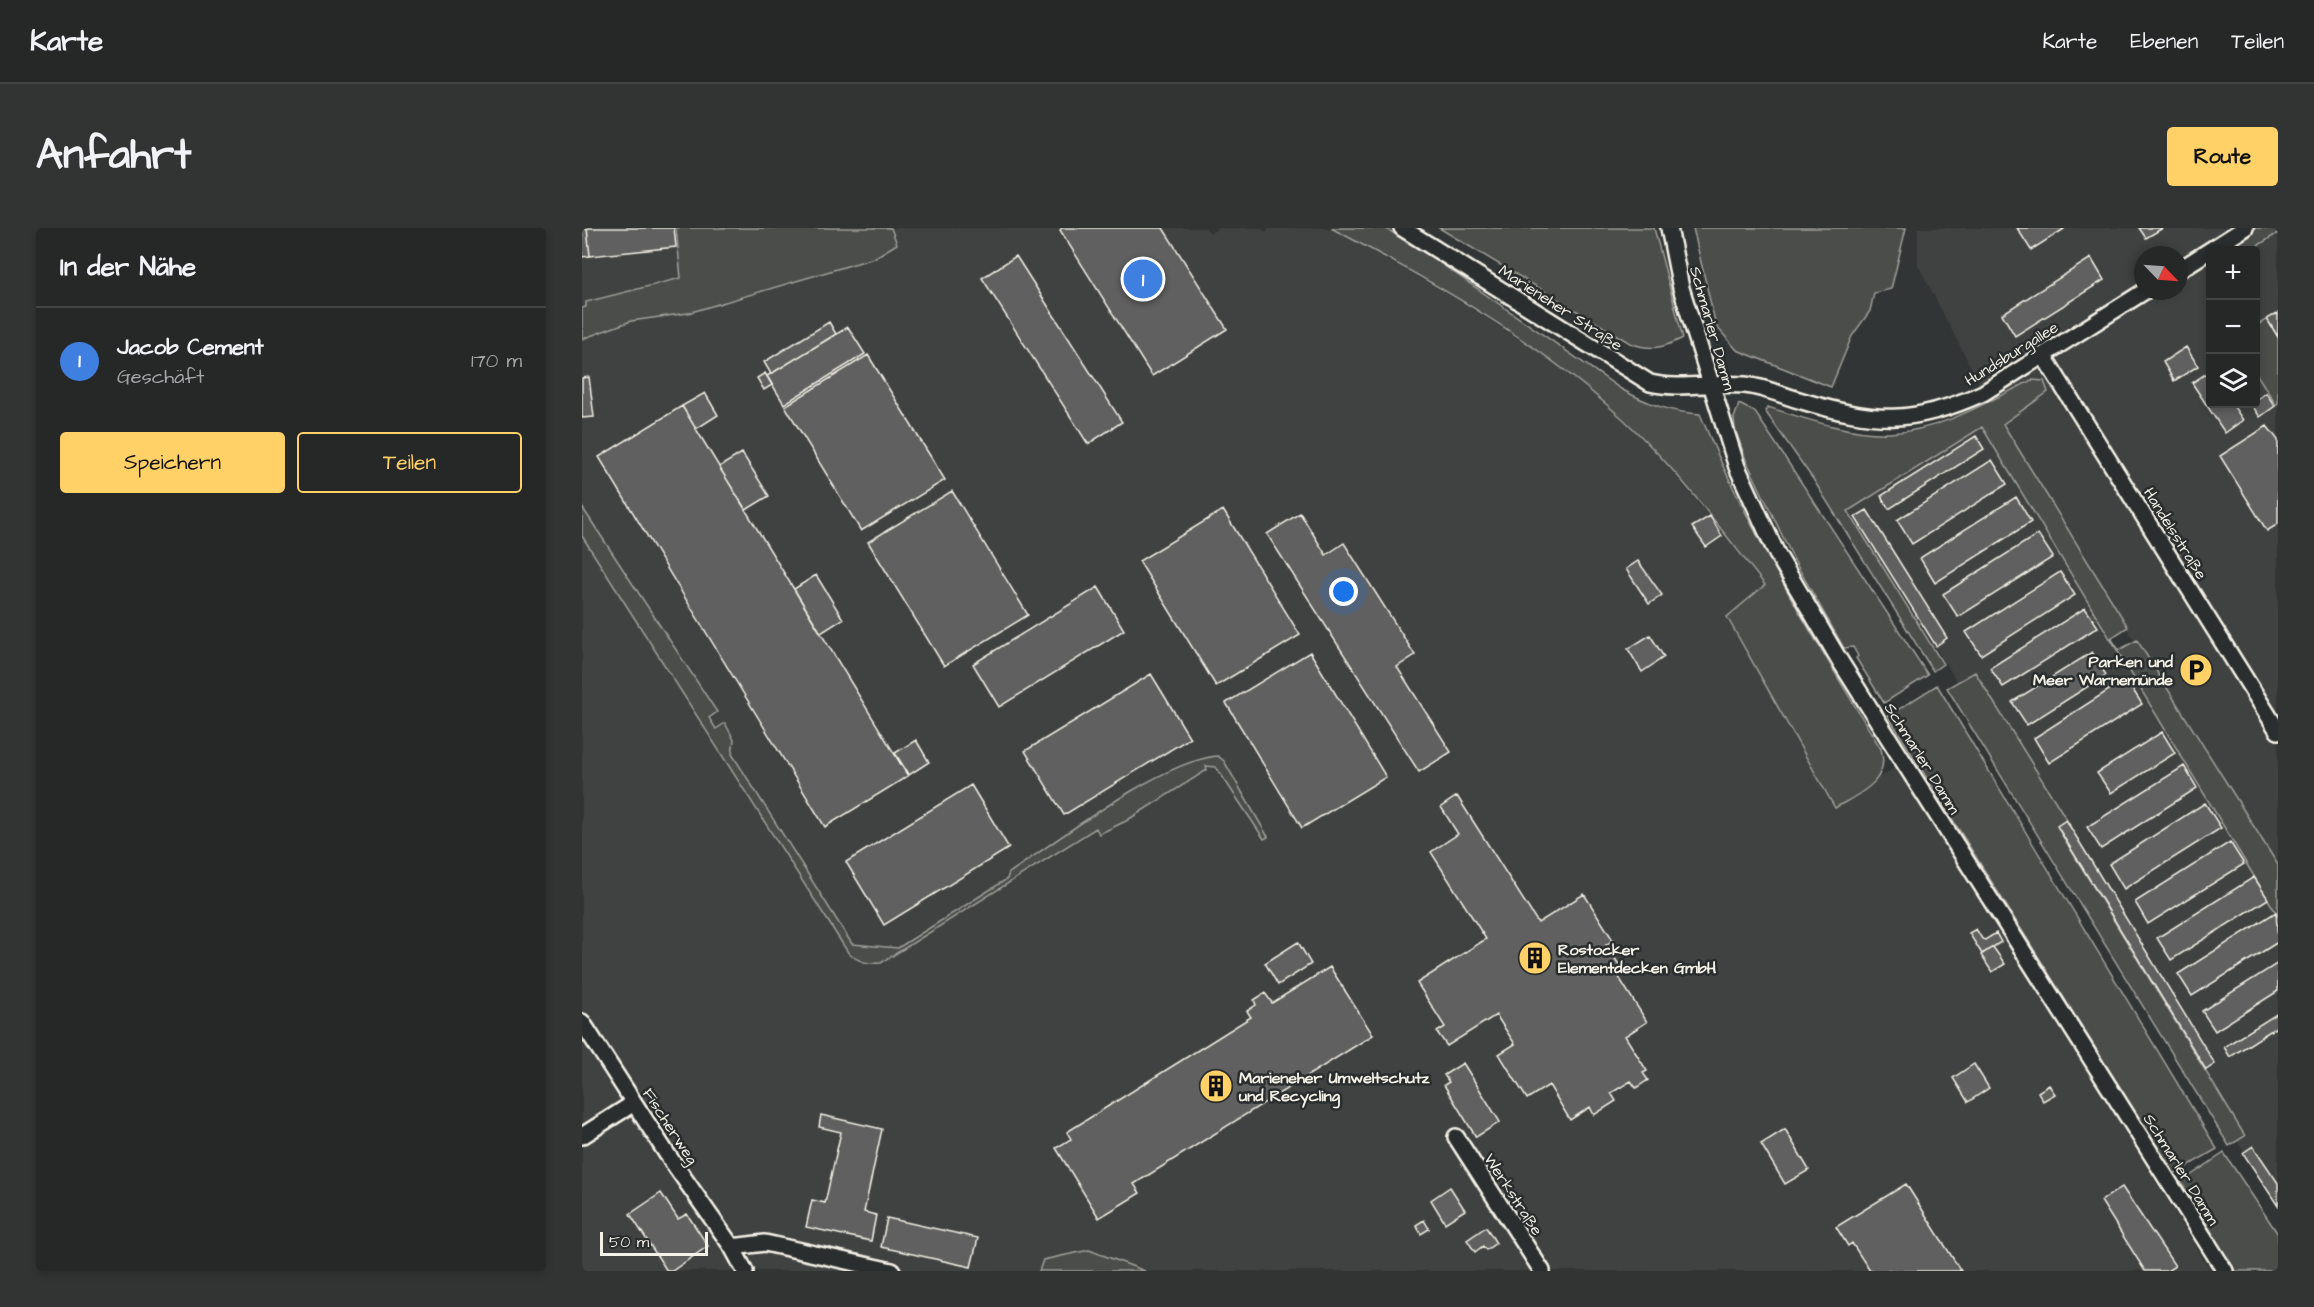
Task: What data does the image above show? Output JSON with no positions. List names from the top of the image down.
{
  "streets": {
    "street": [
      "Marieneher Straße",
      "Schmarler Damm",
      "Hundsburgallee",
      "Handelsstraße",
      "Fischerweg",
      "Werkstraße"
    ]
  },
  "crossings": [
    ["Marieneher Straße", "Schmarler Damm"],
    ["Marieneher Straße", "Hundsburgallee"],
    ["Schmarler Damm", "Hundsburgallee"],
    ["Hundsburgallee", "Handelsstraße"]
  ],
  "places": {
    "parking": ["Parken und Meer Warnemünde"],
    "building": ["Rostocker Elementdecken GmbH", "Marieneher Umweltschutz und Recycling"]
  },
  "scale_bar": "50 m",
  "north": "bottom right",
  "page": {
    "header": "Karte",
    "nav": ["Karte", "Ebenen", "Teilen"],
    "title": "Anfahrt",
    "buttons": [
      "Route",
      ["Speichern", "Teilen"]
    ],
    "heading": "In der Nähe",
    "map_buttons": ["+", "−"],
    "pins": "1",
    "list": [
      {
        "mark": "1",
        "name": "Jacob Cement",
        "note": "Geschäft",
        "value": "170 m"
      }
    ],
    "scale": "50 m"
  }
}
